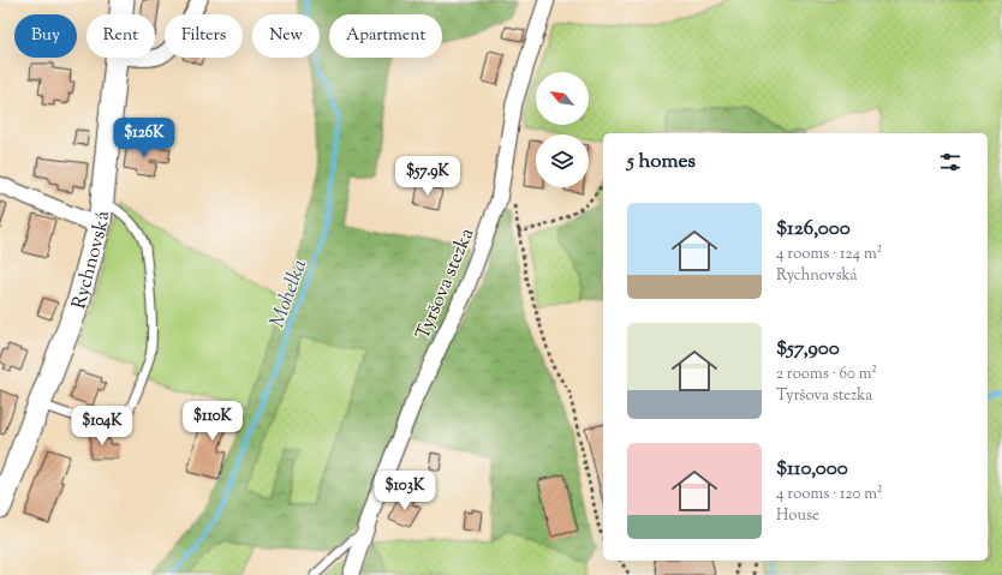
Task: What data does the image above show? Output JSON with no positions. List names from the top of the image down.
{
  "streets": {
    "street": ["Rychnovská", "Tyršova stezka"]
  },
  "water": ["Mohelka"],
  "north": "top left",
  "page": {
    "chip": [
      "Buy",
      "Rent",
      "Filters",
      "New",
      "Apartment"
    ],
    "price": [
      "$126K",
      "$57.9K",
      "$110K",
      "$104K",
      "$103K"
    ],
    "heading": "5 homes",
    "list": [
      {
        "name": "$126,000",
        "note": "4 rooms · 124 m² · Rychnovská"
      },
      {
        "name": "$57,900",
        "note": "2 rooms · 60 m² · Tyršova stezka"
      },
      {
        "name": "$110,000",
        "note": "4 rooms · 120 m² · House"
      }
    ]
  }
}
